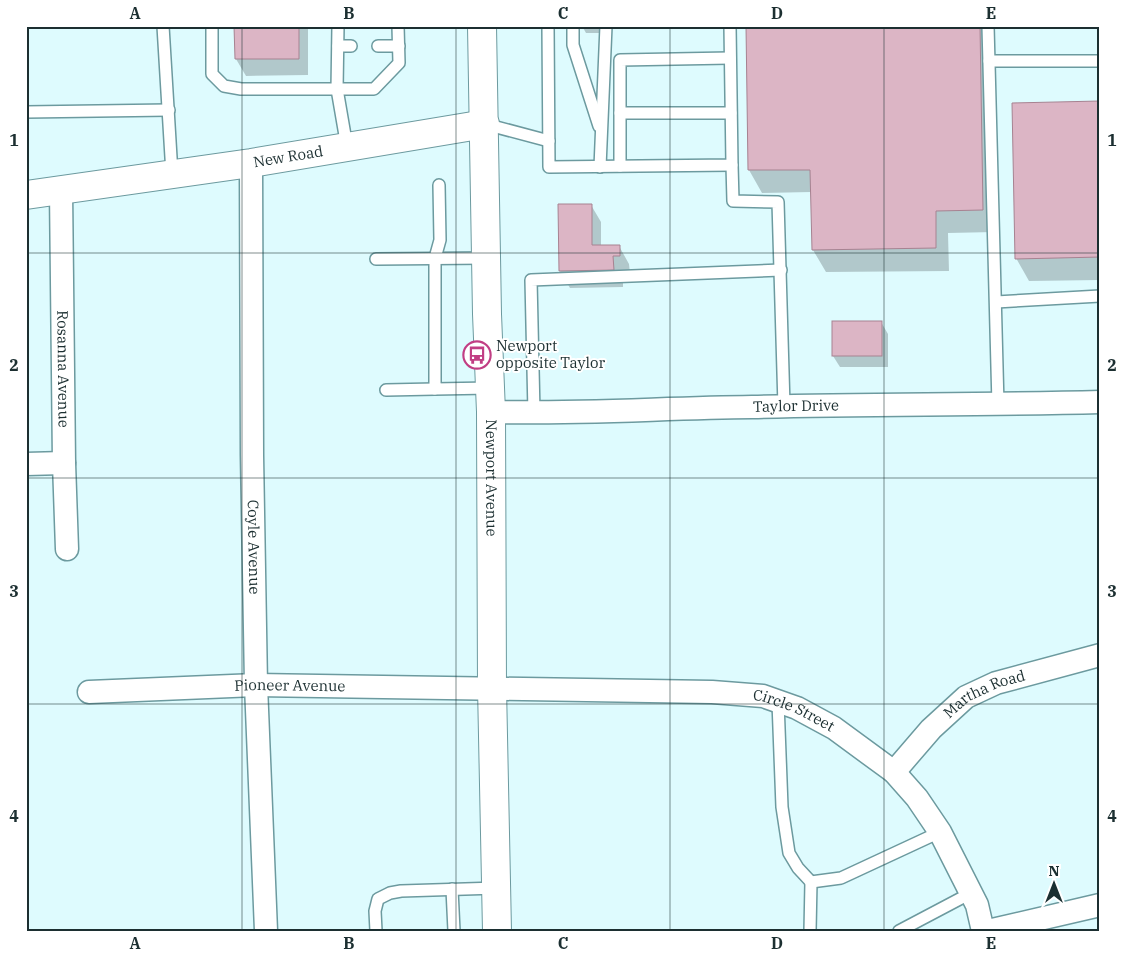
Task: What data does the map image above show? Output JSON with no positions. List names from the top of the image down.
{
  "streets": {
    "main road": ["New Road", "Newport Avenue"],
    "street": [
      "Rosanna Avenue",
      "Taylor Drive",
      "Coyle Avenue",
      "Pioneer Avenue",
      "Martha Road",
      "Circle Street"
    ]
  },
  "crossings": [
    ["New Road", "Rosanna Avenue"],
    ["New Road", "Newport Avenue"],
    ["New Road", "Coyle Avenue"],
    ["Taylor Drive", "Newport Avenue"],
    ["Newport Avenue", "Pioneer Avenue"],
    ["Newport Avenue", "Circle Street"],
    ["Coyle Avenue", "Pioneer Avenue"],
    ["Pioneer Avenue", "Circle Street"],
    ["Martha Road", "Circle Street"]
  ],
  "places": {
    "bus stop": ["Newport opposite Taylor"]
  },
  "north": "top",
  "grid": {
    "columns": [
      "A",
      "B",
      "C",
      "D",
      "E"
    ],
    "rows": [
      "1",
      "2",
      "3",
      "4"
    ]
  }
}
